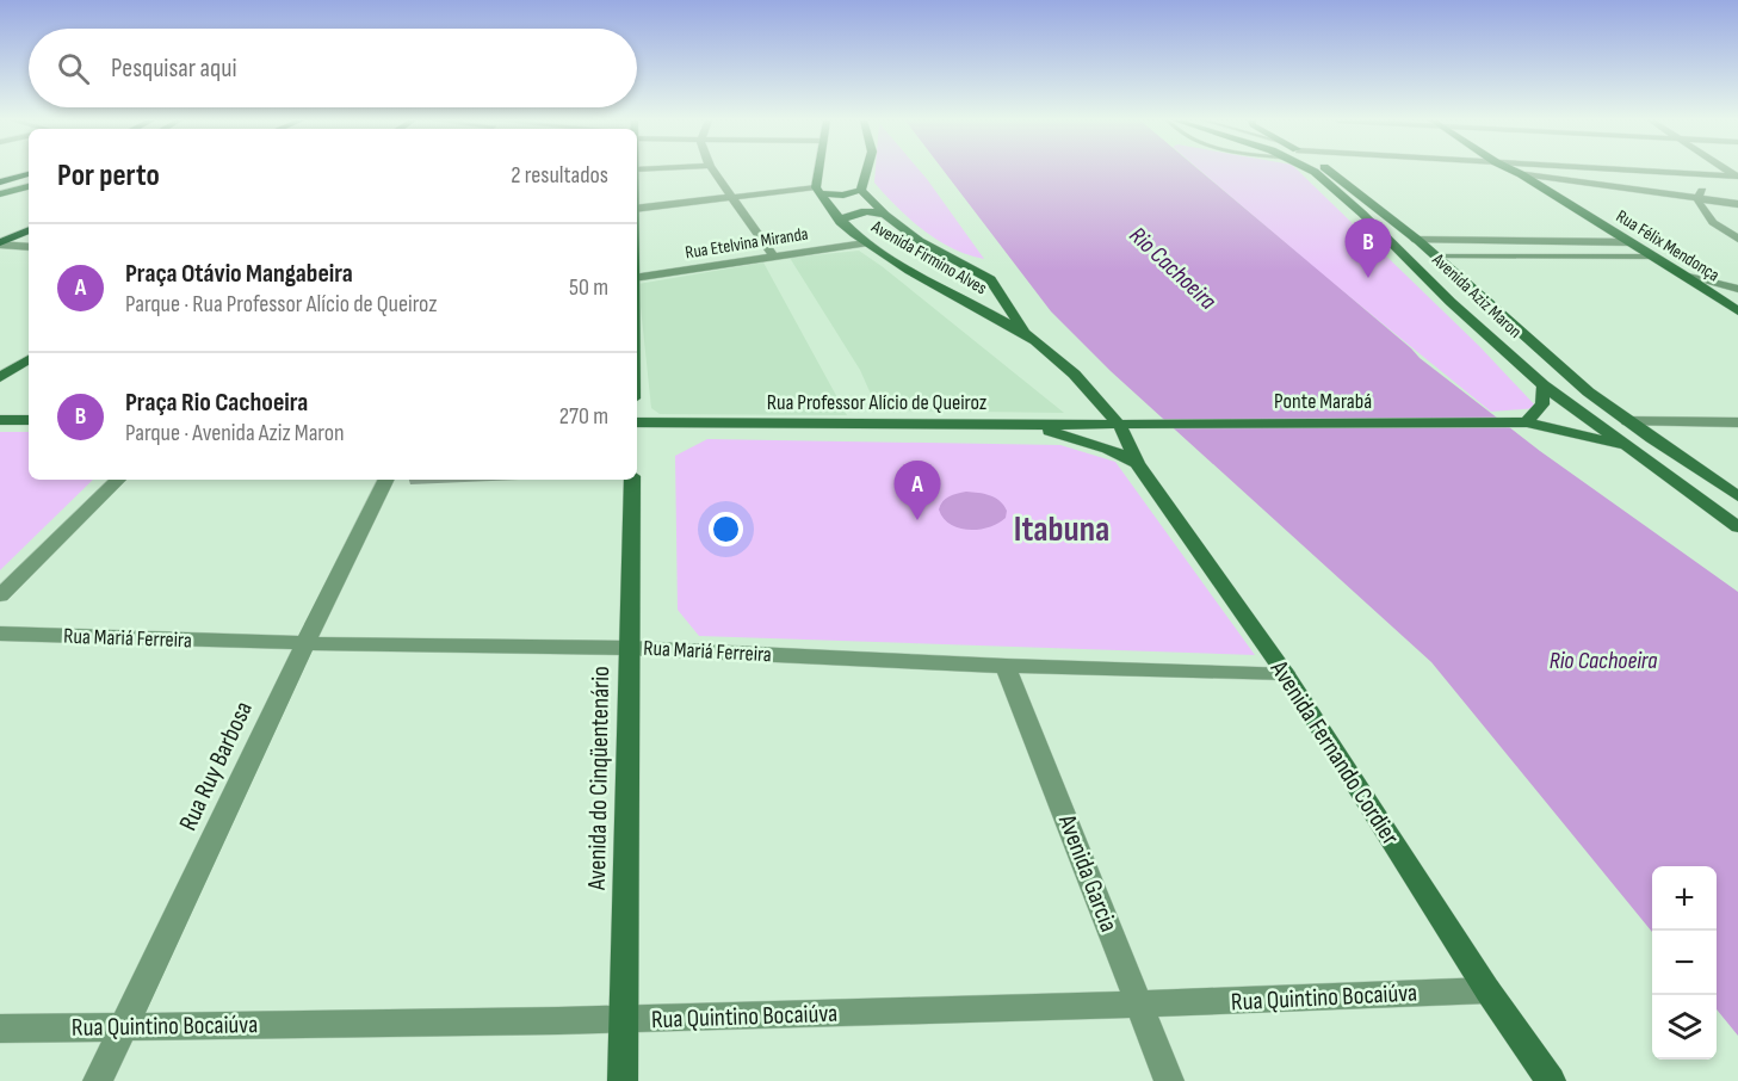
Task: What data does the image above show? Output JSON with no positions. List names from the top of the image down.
{
  "streets": {
    "main road": [
      "Rua Félix Mendonça",
      "Avenida Firmino Alves",
      "Avenida Aziz Maron",
      "Ponte Marabá",
      "Rua Professor Alício de Queiroz",
      "Avenida Fernando Cordier",
      "Avenida do Cinqüentenário"
    ],
    "street": [
      "Rua Etelvina Miranda",
      "Rua Mariá Ferreira",
      "Rua Ruy Barbosa",
      "Avenida Garcia",
      "Rua Quintino Bocaiúva"
    ]
  },
  "crossings": [
    ["Rua Etelvina Miranda", "Avenida Firmino Alves"],
    ["Avenida Firmino Alves", "Ponte Marabá"],
    ["Avenida Firmino Alves", "Rua Professor Alício de Queiroz"],
    ["Avenida Firmino Alves", "Avenida Fernando Cordier"],
    ["Avenida Aziz Maron", "Ponte Marabá"],
    ["Ponte Marabá", "Rua Professor Alício de Queiroz"],
    ["Ponte Marabá", "Avenida Fernando Cordier"],
    ["Rua Professor Alício de Queiroz", "Avenida Fernando Cordier"],
    ["Rua Mariá Ferreira", "Avenida Fernando Cordier"],
    ["Rua Mariá Ferreira", "Rua Ruy Barbosa"],
    ["Rua Mariá Ferreira", "Avenida do Cinqüentenário"],
    ["Rua Mariá Ferreira", "Avenida Garcia"],
    ["Avenida Fernando Cordier", "Rua Quintino Bocaiúva"],
    ["Rua Ruy Barbosa", "Rua Quintino Bocaiúva"],
    ["Avenida do Cinqüentenário", "Rua Quintino Bocaiúva"],
    ["Avenida Garcia", "Rua Quintino Bocaiúva"]
  ],
  "districts": ["Itabuna"],
  "water": ["Rio Cachoeira"],
  "page": {
    "search": "Pesquisar aqui",
    "heading": ["Por perto", "2 resultados"],
    "pins": ["B", "A"],
    "list": [
      {
        "mark": "A",
        "name": "Praça Otávio Mangabeira",
        "note": "Parque · Rua Professor Alício de Queiroz",
        "value": "50 m"
      },
      {
        "mark": "B",
        "name": "Praça Rio Cachoeira",
        "note": "Parque · Avenida Aziz Maron",
        "value": "270 m"
      }
    ],
    "map_buttons": ["+", "−"]
  }
}
